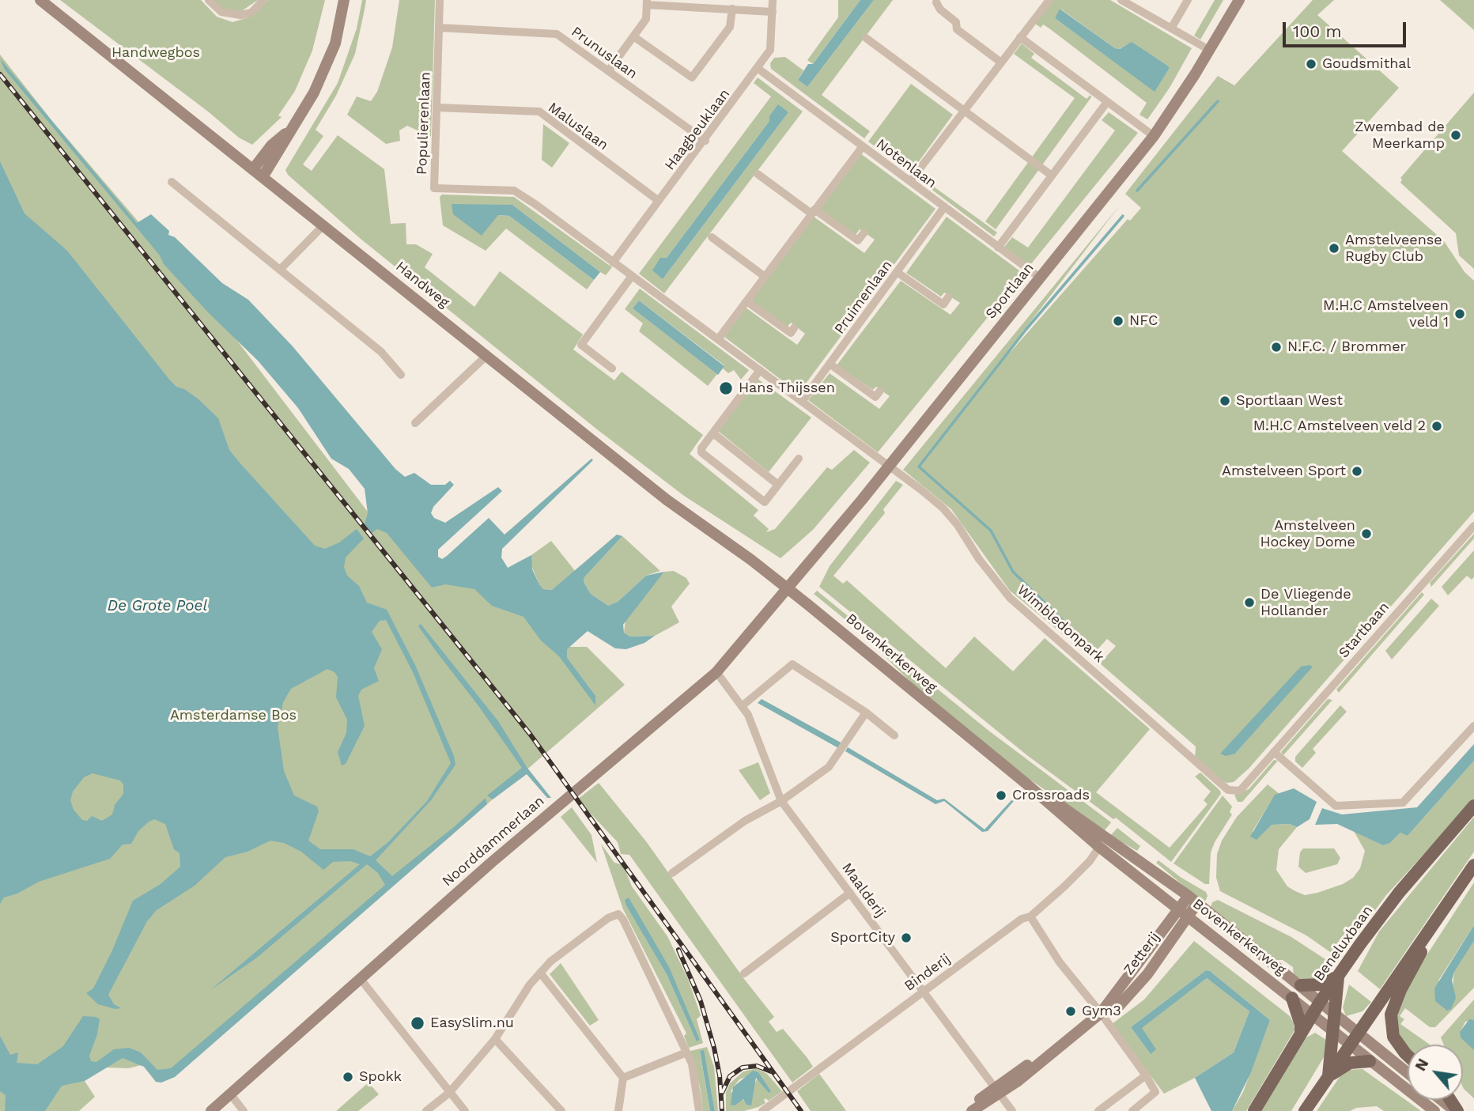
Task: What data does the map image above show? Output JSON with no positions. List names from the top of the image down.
{
  "streets": {
    "main road": [
      "Handweg",
      "Sportlaan",
      "Bovenkerkerweg",
      "Noorddammerlaan",
      "Beneluxbaan",
      "Zetterij"
    ],
    "street": [
      "Prunuslaan",
      "Populierenlaan",
      "Maluslaan",
      "Haagbeuklaan",
      "Notenlaan",
      "Pruimenlaan",
      "Wimbledonpark",
      "Startbaan",
      "Maalderij",
      "Binderij"
    ]
  },
  "crossings": [
    ["Prunuslaan", "Populierenlaan"],
    ["Prunuslaan", "Haagbeuklaan"],
    ["Populierenlaan", "Maluslaan"],
    ["Populierenlaan", "Haagbeuklaan"],
    ["Populierenlaan", "Sportlaan"],
    ["Populierenlaan", "Pruimenlaan"],
    ["Populierenlaan", "Wimbledonpark"],
    ["Maluslaan", "Haagbeuklaan"],
    ["Haagbeuklaan", "Notenlaan"],
    ["Notenlaan", "Sportlaan"],
    ["Notenlaan", "Pruimenlaan"],
    ["Handweg", "Sportlaan"],
    ["Handweg", "Bovenkerkerweg"],
    ["Handweg", "Noorddammerlaan"],
    ["Sportlaan", "Wimbledonpark"],
    ["Sportlaan", "Bovenkerkerweg"],
    ["Sportlaan", "Noorddammerlaan"],
    ["Wimbledonpark", "Startbaan"],
    ["Bovenkerkerweg", "Noorddammerlaan"],
    ["Bovenkerkerweg", "Beneluxbaan"],
    ["Bovenkerkerweg", "Zetterij"],
    ["Bovenkerkerweg", "Binderij"],
    ["Noorddammerlaan", "Maalderij"],
    ["Maalderij", "Zetterij"],
    ["Maalderij", "Binderij"]
  ],
  "water": ["De Grote Poel"],
  "parks": ["Handwegbos", "Amsterdamse Bos"],
  "places": [
    "Goudsmithal",
    "Zwembad de Meerkamp",
    "Amstelveense Rugby Club",
    "M.H.C Amstelveen veld 1",
    "NFC",
    "N.F.C. / Brommer",
    "Hans Thijssen",
    "Sportlaan West",
    "M.H.C Amstelveen veld 2",
    "Amstelveen Sport",
    "Amstelveen Hockey Dome",
    "De Vliegende Hollander",
    "Crossroads",
    "SportCity",
    "Gym3",
    "EasySlim.nu",
    "Spokk"
  ],
  "scale_bar": "100 m",
  "north": "top left"
}
